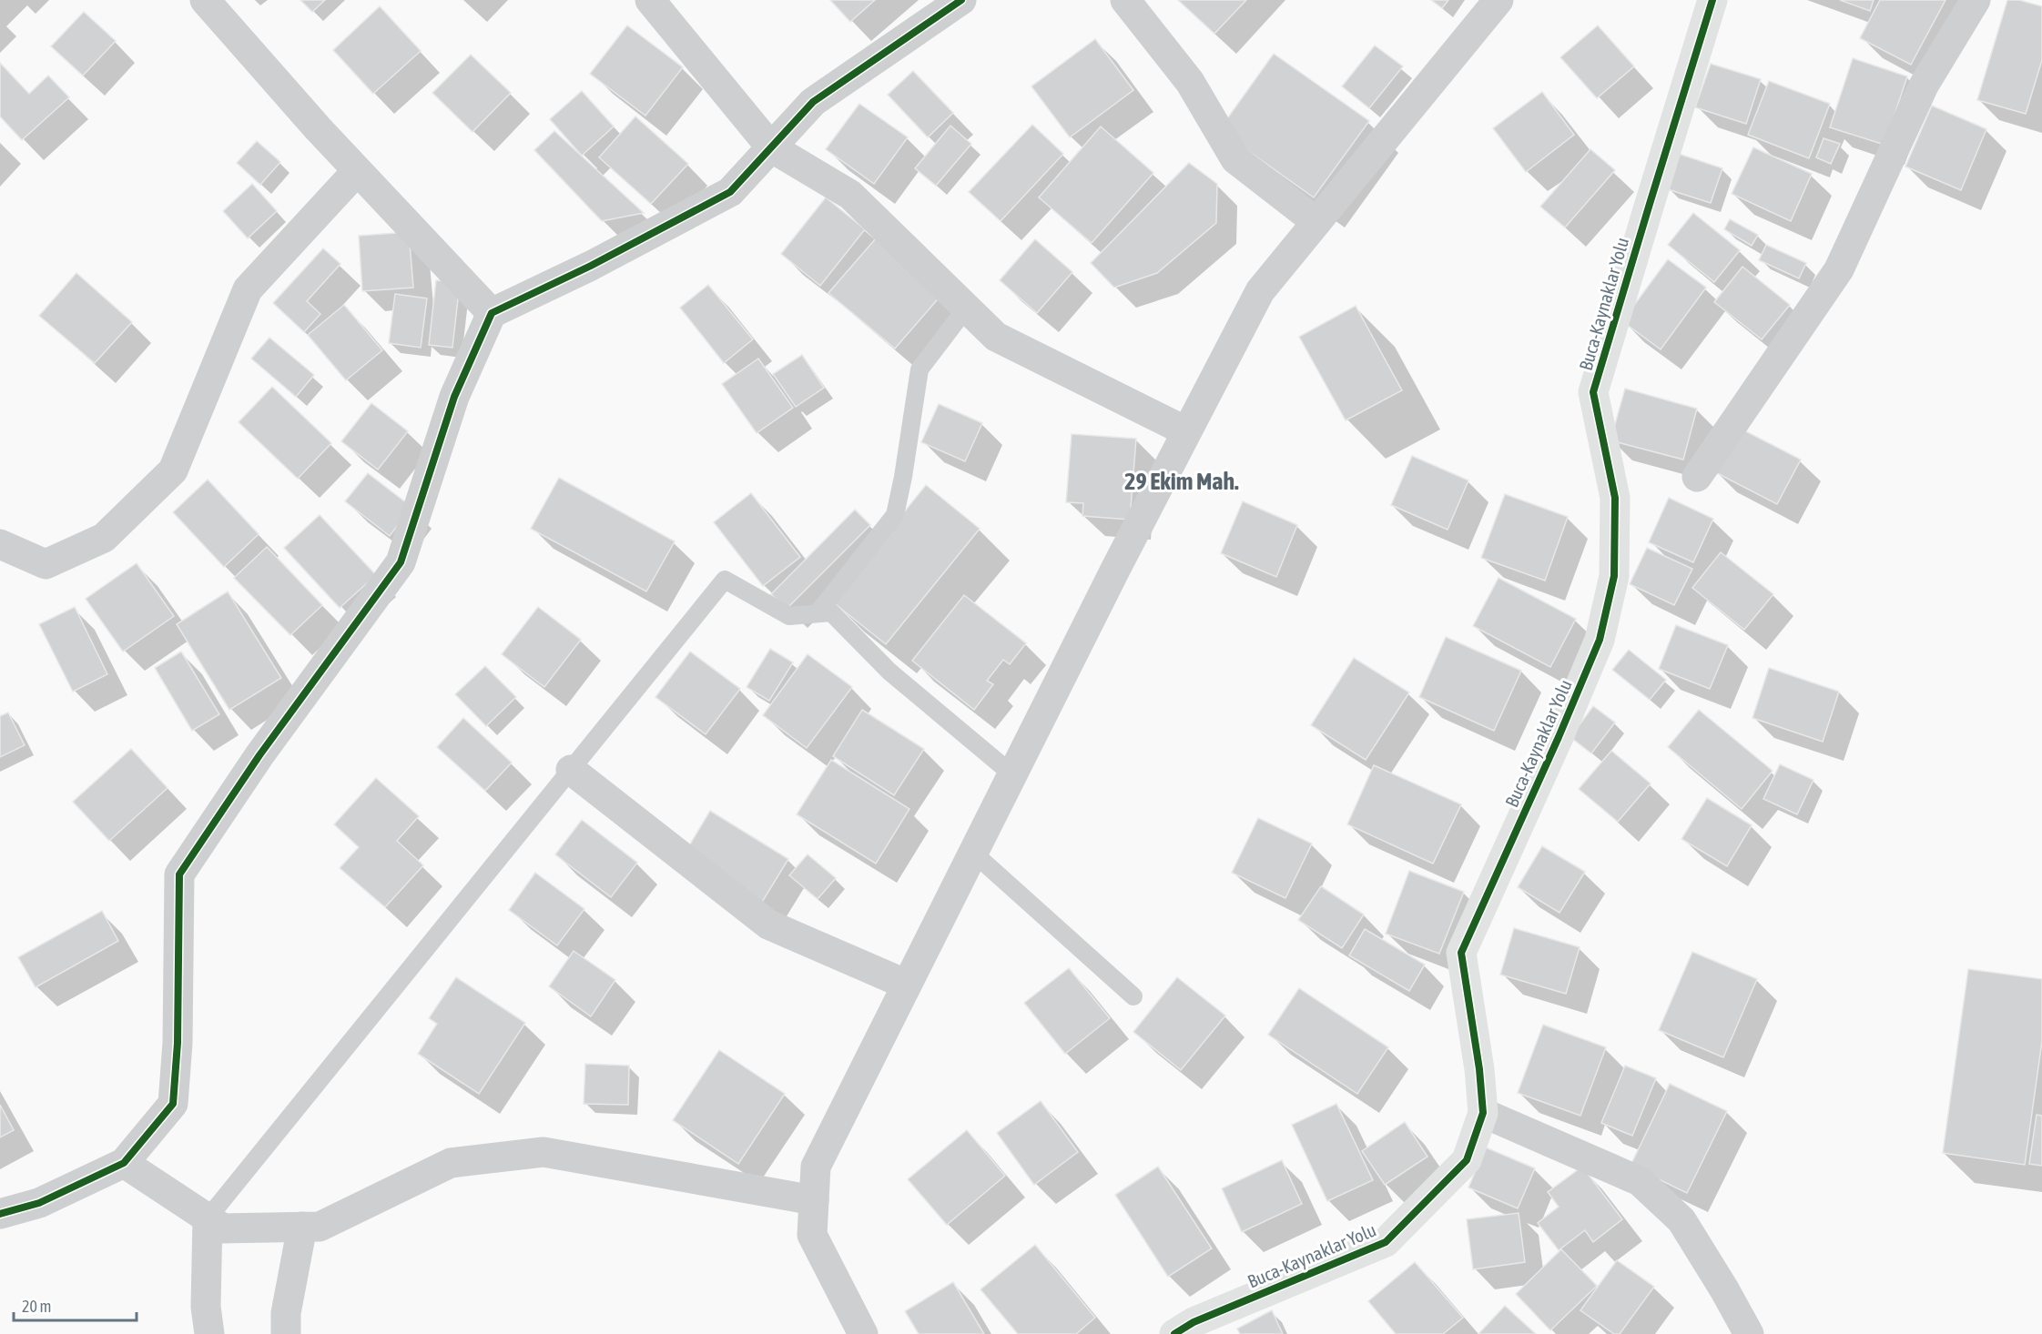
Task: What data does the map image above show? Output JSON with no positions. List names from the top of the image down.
{
  "streets": {
    "street": ["Buca-Kaynaklar Yolu"]
  },
  "districts": ["29 Ekim Mah."],
  "scale_bar": "20 m"
}
